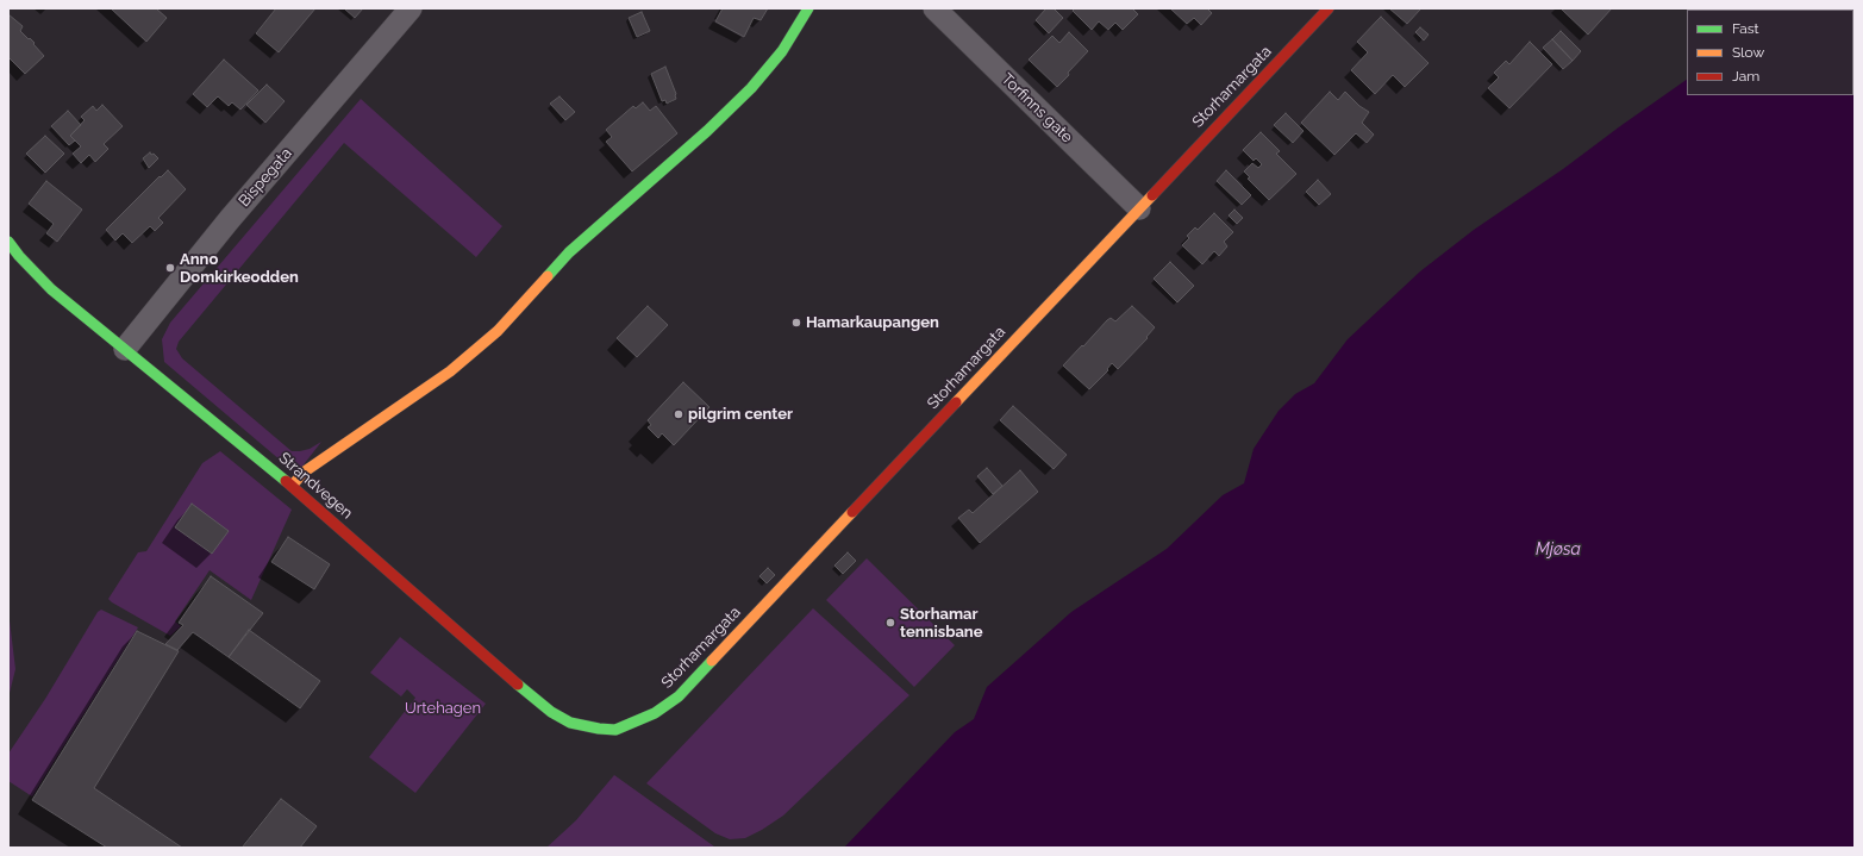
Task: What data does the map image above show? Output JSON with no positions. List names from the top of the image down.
{
  "streets": {
    "main road": ["Storhamargata", "Strandvegen"],
    "street": ["Torfinns gate", "Bispegata"]
  },
  "crossings": [
    ["Storhamargata", "Torfinns gate"],
    ["Storhamargata", "Strandvegen"],
    ["Bispegata", "Strandvegen"]
  ],
  "water": ["Mjøsa"],
  "parks": ["Urtehagen"],
  "places": [
    "Anno Domkirkeodden",
    "Hamarkaupangen",
    "pilgrim center",
    "Storhamar tennisbane"
  ],
  "legend": ["Fast", "Slow", "Jam"]
}
